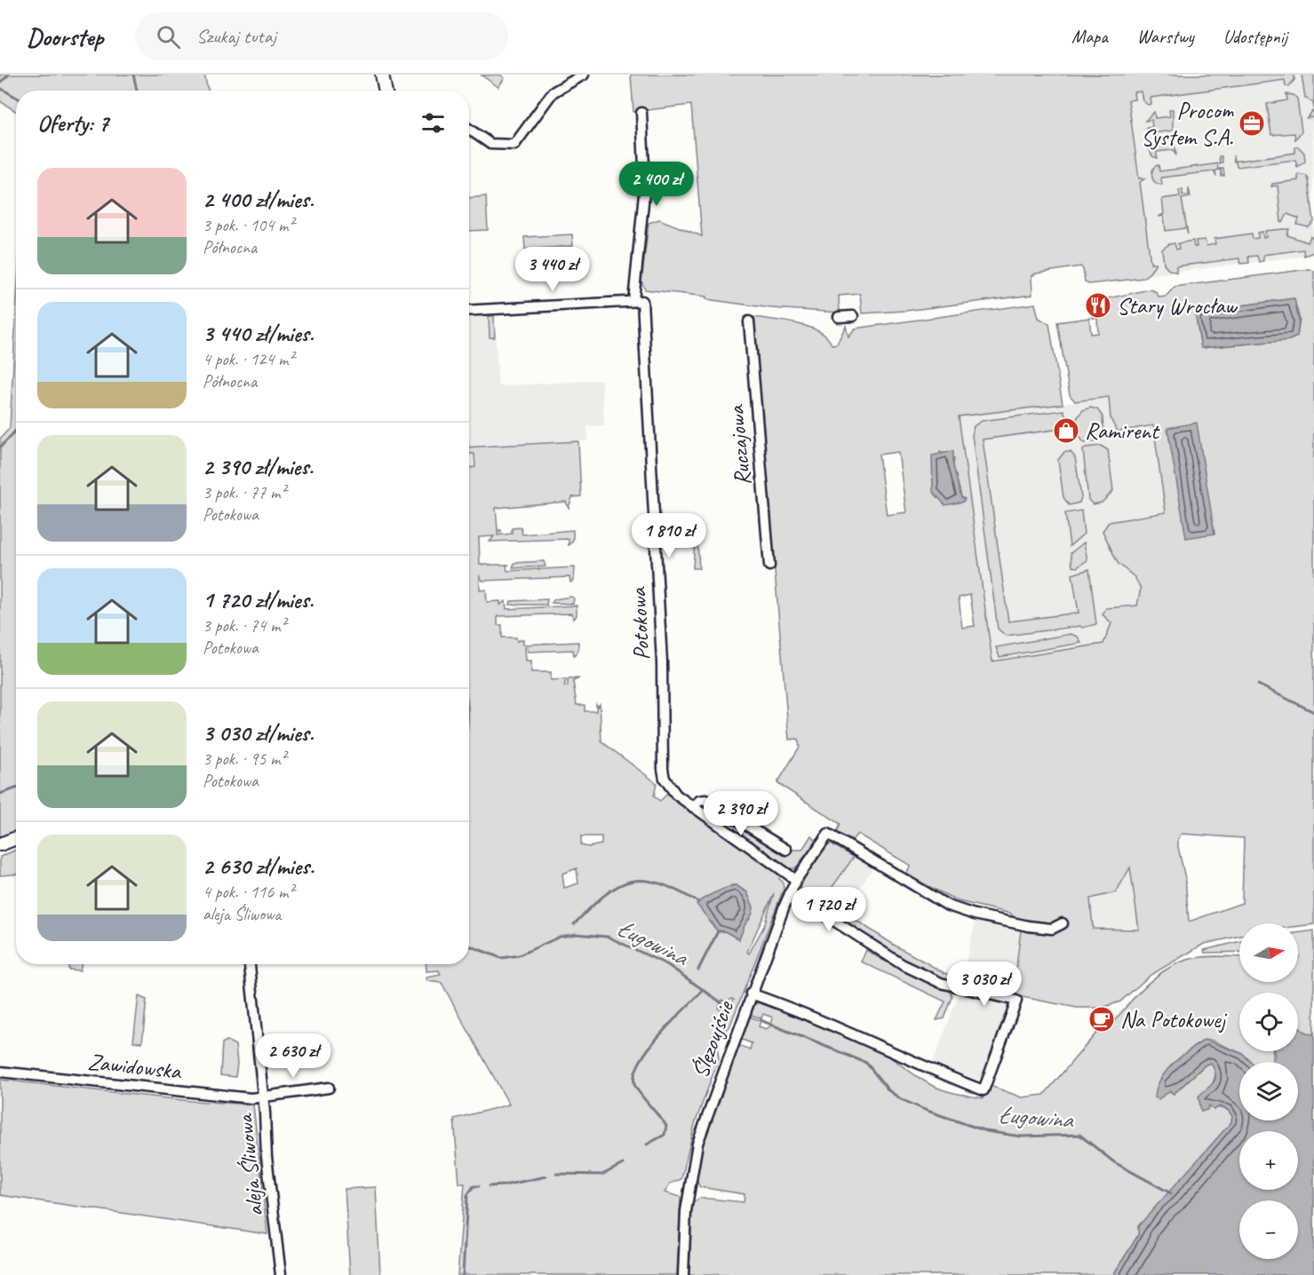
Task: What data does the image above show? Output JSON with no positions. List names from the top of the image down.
{
  "streets": {
    "street": [
      "Ruczajowa",
      "Potokowa",
      "Ślęzoujście",
      "Zawidowska",
      "aleja Śliwowa"
    ]
  },
  "crossings": [
    ["Potokowa", "Ślęzoujście"],
    ["Zawidowska", "aleja Śliwowa"]
  ],
  "water": ["Ługowina"],
  "places": {
    "office": ["Procom System S.A."],
    "restaurant": ["Stary Wrocław"],
    "shop": ["Ramirent"],
    "cafe": ["Na Potokowej"]
  },
  "north": "right",
  "page": {
    "header": "Doorstep",
    "search": "Szukaj tutaj",
    "nav": ["Mapa", "Warstwy", "Udostępnij"],
    "heading": "Oferty: 7",
    "list": [
      {
        "name": "2 400 zł/mies.",
        "note": "3 pok. · 104 m² · Północna"
      },
      {
        "name": "3 440 zł/mies.",
        "note": "4 pok. · 124 m² · Północna"
      },
      {
        "name": "2 390 zł/mies.",
        "note": "3 pok. · 77 m² · Potokowa"
      },
      {
        "name": "1 720 zł/mies.",
        "note": "3 pok. · 74 m² · Potokowa"
      },
      {
        "name": "3 030 zł/mies.",
        "note": "3 pok. · 95 m² · Potokowa"
      },
      {
        "name": "2 630 zł/mies.",
        "note": "4 pok. · 116 m² · aleja Śliwowa"
      }
    ],
    "price": [
      "2 400 zł",
      "3 440 zł",
      "1 810 zł",
      "2 390 zł",
      "1 720 zł",
      "3 030 zł",
      "2 630 zł"
    ],
    "map_buttons": ["+", "−"]
  }
}
